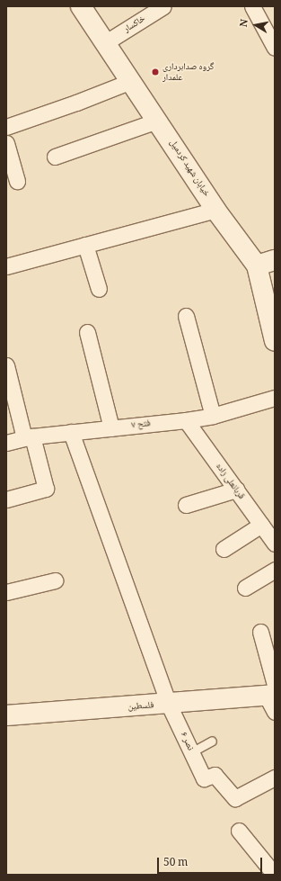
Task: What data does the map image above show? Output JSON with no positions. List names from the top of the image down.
{
  "streets": {
    "street": [
      "خاکسار",
      "خیابان شهید کردمیل",
      "فتح ۷",
      "قربانعلی زاده",
      "فلسطین",
      "نصر ۶"
    ]
  },
  "crossings": [
    ["خاکسار", "خیابان شهید کردمیل"],
    ["فتح ۷", "قربانعلی زاده"],
    ["فتح ۷", "نصر ۶"],
    ["فلسطین", "نصر ۶"]
  ],
  "places": ["گروه صدابرداری علمدار"],
  "scale_bar": "50 m",
  "north": "left"
}
